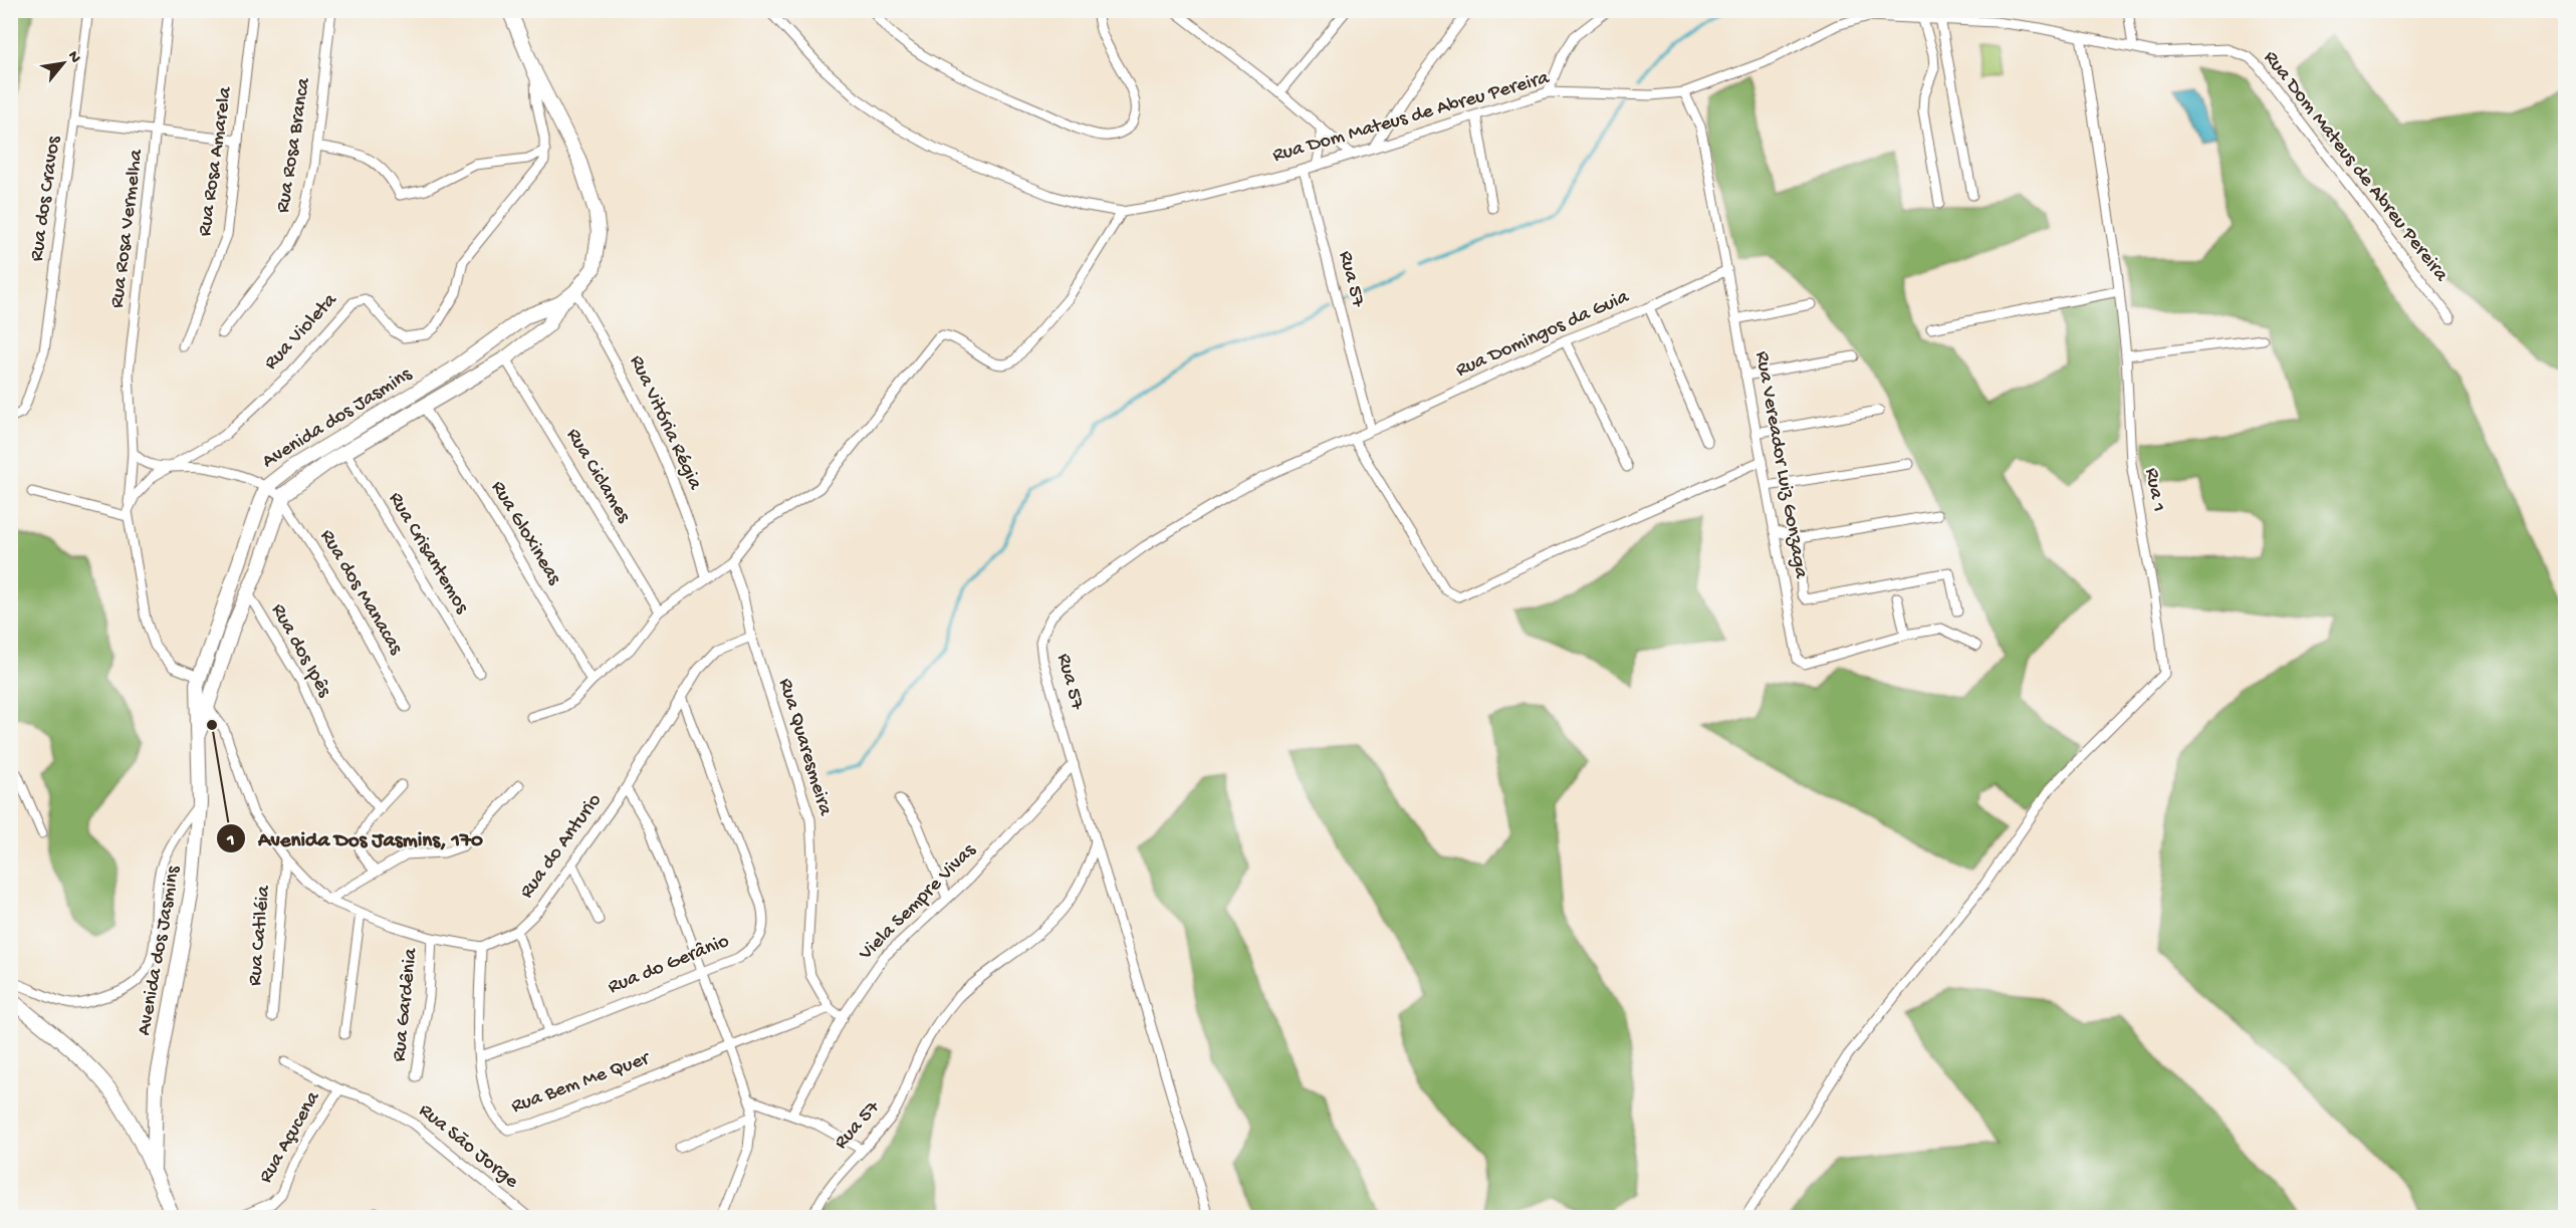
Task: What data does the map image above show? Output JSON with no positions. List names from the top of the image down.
{
  "streets": {
    "street": [
      "Rua Dom Mateus de Abreu Pereira",
      "Rua Rosa Branca",
      "Rua Rosa Amarela",
      "Rua dos Cravos",
      "Rua Rosa Vermelha",
      "Rua 57",
      "Rua Violeta",
      "Rua Domingos da Guia",
      "Avenida dos Jasmins",
      "Rua Vitória Régia",
      "Rua Vereador Luiz Gonzaga",
      "Rua Ciclames",
      "Rua 1",
      "Rua Gloxineas",
      "Rua Crisantemos",
      "Rua dos Manacas",
      "Rua dos Ipês",
      "Rua Quaresmeira",
      "Rua do Anturio",
      "Viela Sempre Vivas",
      "Rua Catiléia",
      "Rua do Gerânio",
      "Rua Gardênia",
      "Rua Bem Me Quer",
      "Rua Açucena",
      "Rua São Jorge"
    ]
  },
  "crossings": [
    ["Rua Dom Mateus de Abreu Pereira", "Rua 57"],
    ["Rua Dom Mateus de Abreu Pereira", "Rua Vereador Luiz Gonzaga"],
    ["Rua Dom Mateus de Abreu Pereira", "Rua 1"],
    ["Rua Rosa Vermelha", "Rua Violeta"],
    ["Rua 57", "Rua Domingos da Guia"],
    ["Rua 57", "Viela Sempre Vivas"],
    ["Rua Domingos da Guia", "Rua Vereador Luiz Gonzaga"],
    ["Avenida dos Jasmins", "Rua Vitória Régia"],
    ["Avenida dos Jasmins", "Rua Ciclames"],
    ["Avenida dos Jasmins", "Rua Gloxineas"],
    ["Avenida dos Jasmins", "Rua Crisantemos"],
    ["Avenida dos Jasmins", "Rua dos Manacas"],
    ["Avenida dos Jasmins", "Rua dos Ipês"],
    ["Rua Quaresmeira", "Rua do Anturio"],
    ["Rua Quaresmeira", "Rua Bem Me Quer"],
    ["Rua do Anturio", "Rua do Gerânio"],
    ["Rua do Anturio", "Rua Bem Me Quer"],
    ["Rua do Gerânio", "Rua Bem Me Quer"],
    ["Rua Açucena", "Rua São Jorge"]
  ],
  "places": ["Avenida Dos Jasmins, 170"],
  "north": "top right"
}
